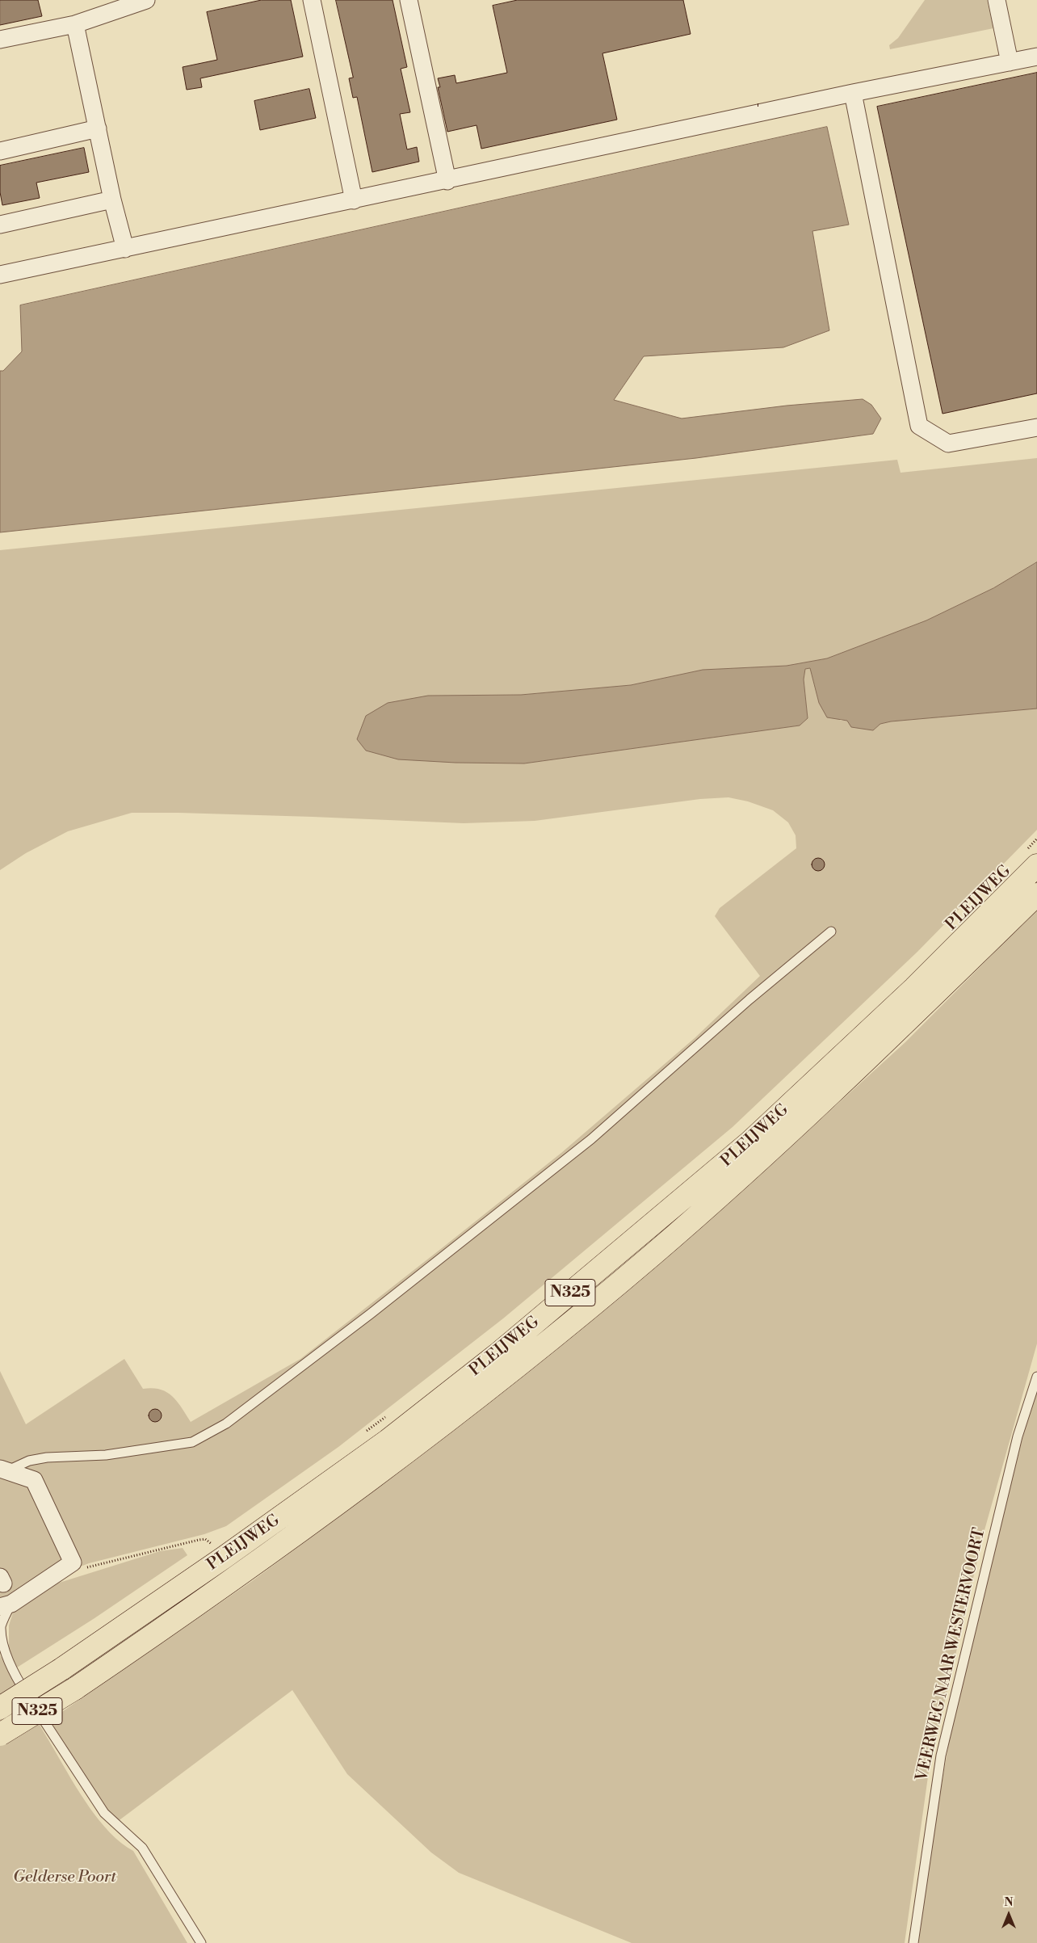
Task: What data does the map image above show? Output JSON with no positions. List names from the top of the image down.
{
  "streets": {
    "highway": ["PLEIJWEG", "N325"],
    "lane": ["VEERWEG NAAR WESTERVOORT"]
  },
  "parks": ["Gelderse Poort"],
  "north": "top"
}
